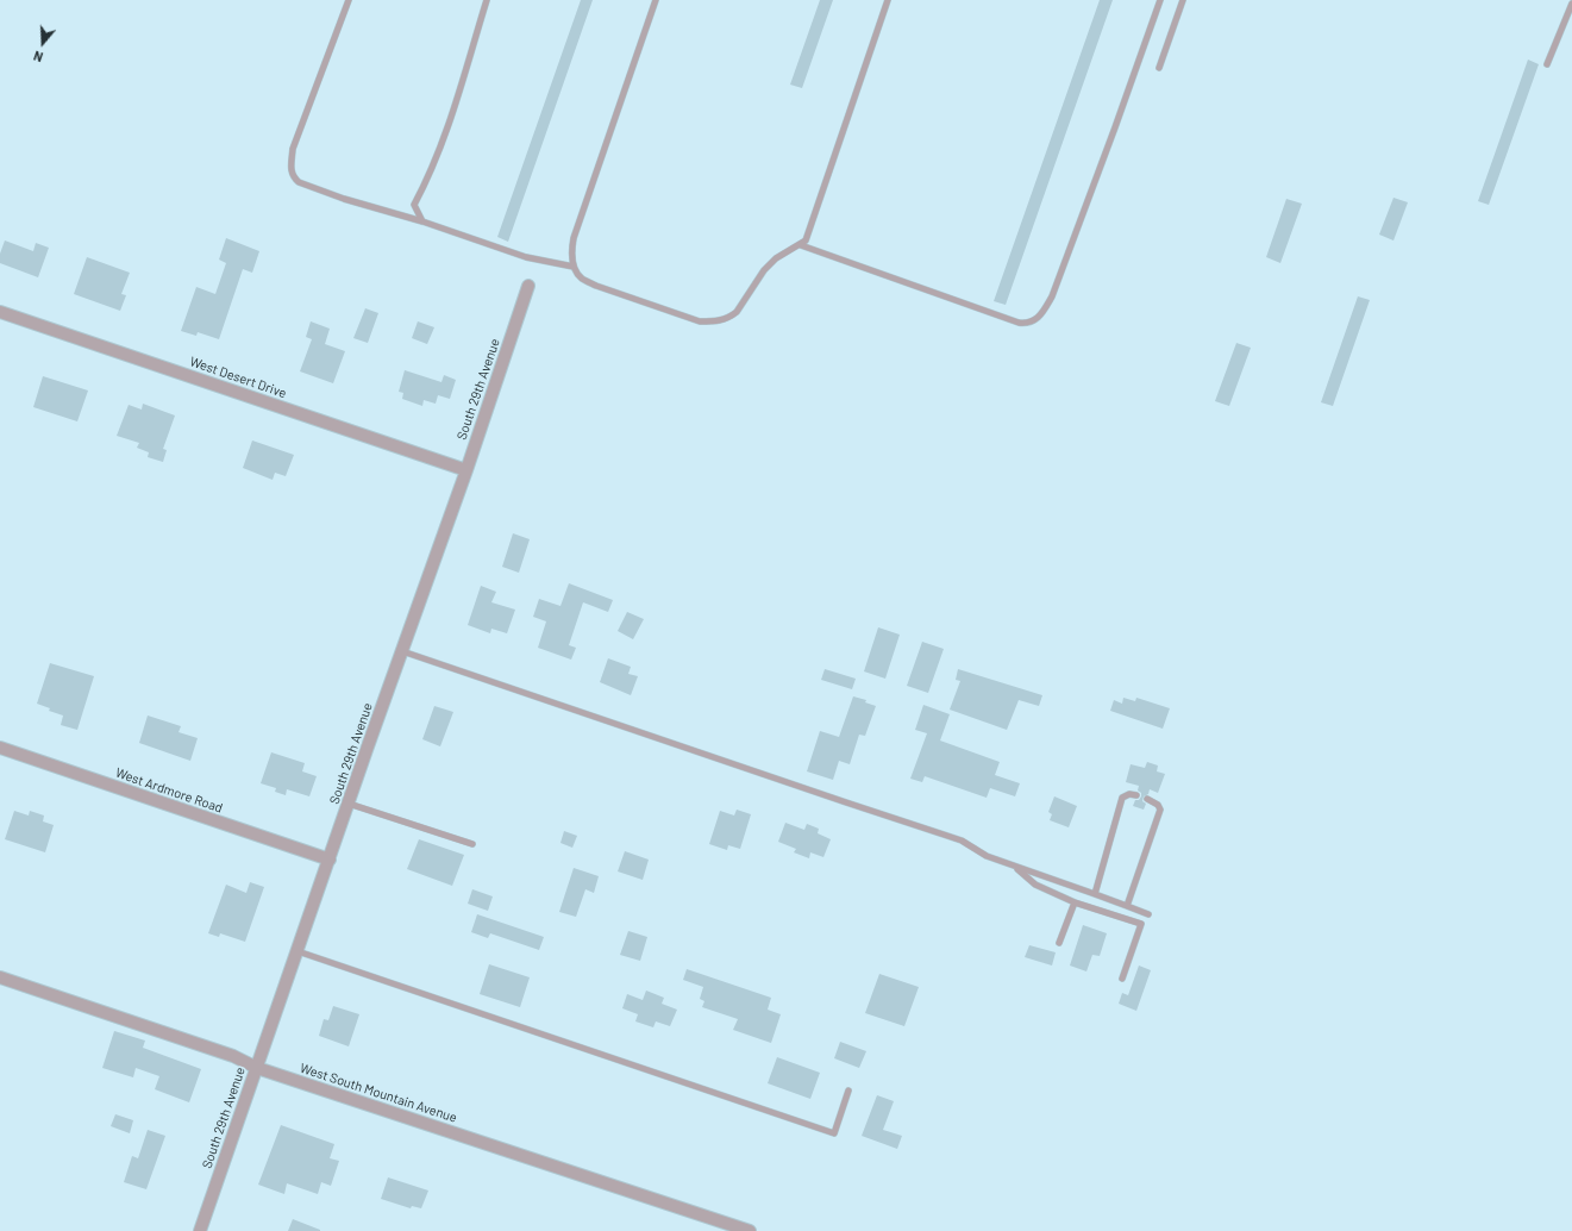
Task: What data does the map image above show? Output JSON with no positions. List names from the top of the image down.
{
  "streets": {
    "street": [
      "West Desert Drive",
      "South 29th Avenue",
      "West Ardmore Road",
      "West South Mountain Avenue"
    ]
  },
  "crossings": [
    ["West Desert Drive", "South 29th Avenue"],
    ["South 29th Avenue", "West Ardmore Road"],
    ["South 29th Avenue", "West South Mountain Avenue"]
  ],
  "north": "bottom"
}
